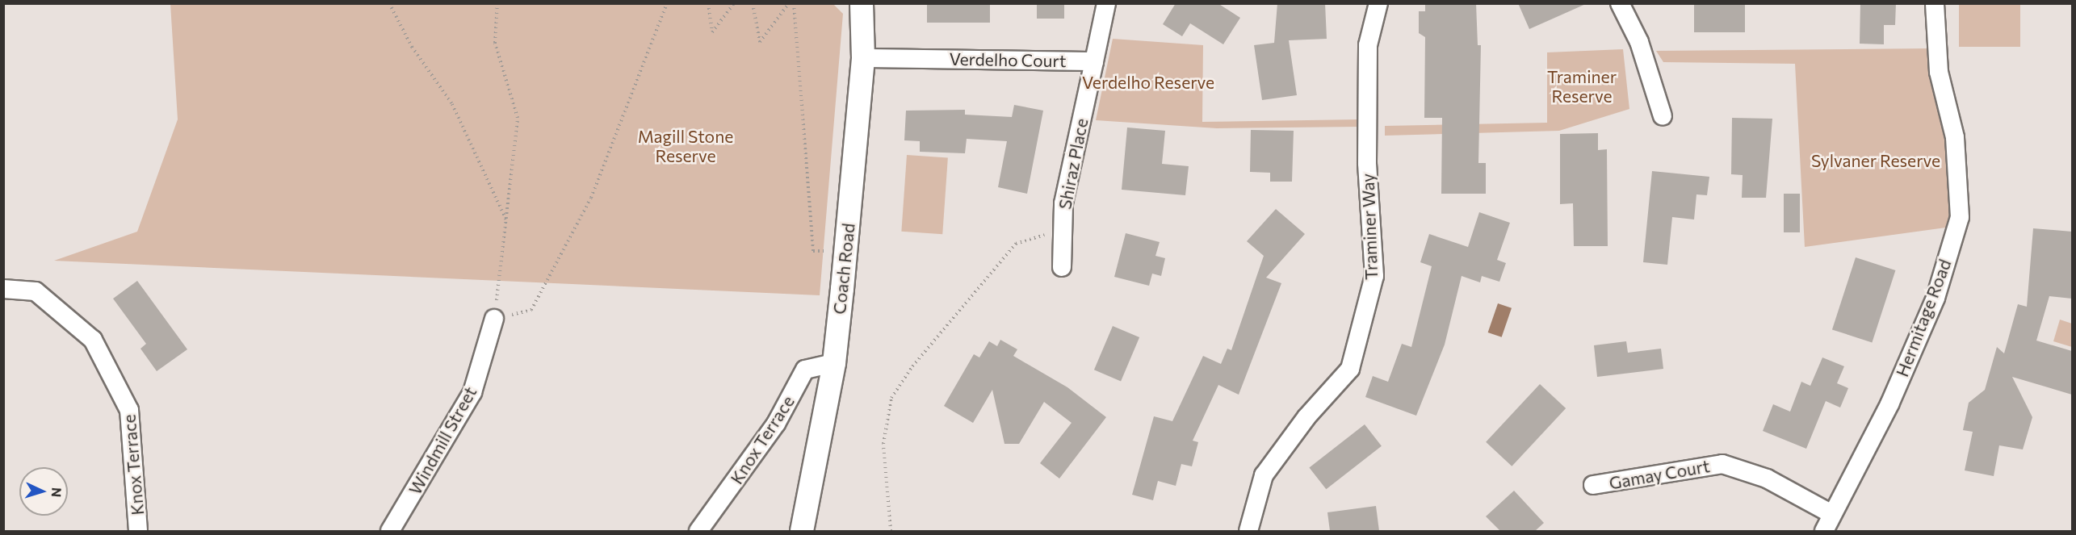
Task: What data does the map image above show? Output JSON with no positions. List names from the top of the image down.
{
  "streets": {
    "street": [
      "Verdelho Court",
      "Shiraz Place",
      "Traminer Way",
      "Coach Road",
      "Hermitage Road",
      "Knox Terrace",
      "Windmill Street",
      "Gamay Court"
    ]
  },
  "crossings": [
    ["Verdelho Court", "Shiraz Place"],
    ["Verdelho Court", "Coach Road"],
    ["Coach Road", "Knox Terrace"],
    ["Hermitage Road", "Gamay Court"]
  ],
  "parks": [
    "Traminer Reserve",
    "Verdelho Reserve",
    "Magill Stone Reserve",
    "Sylvaner Reserve"
  ],
  "north": "right"
}
